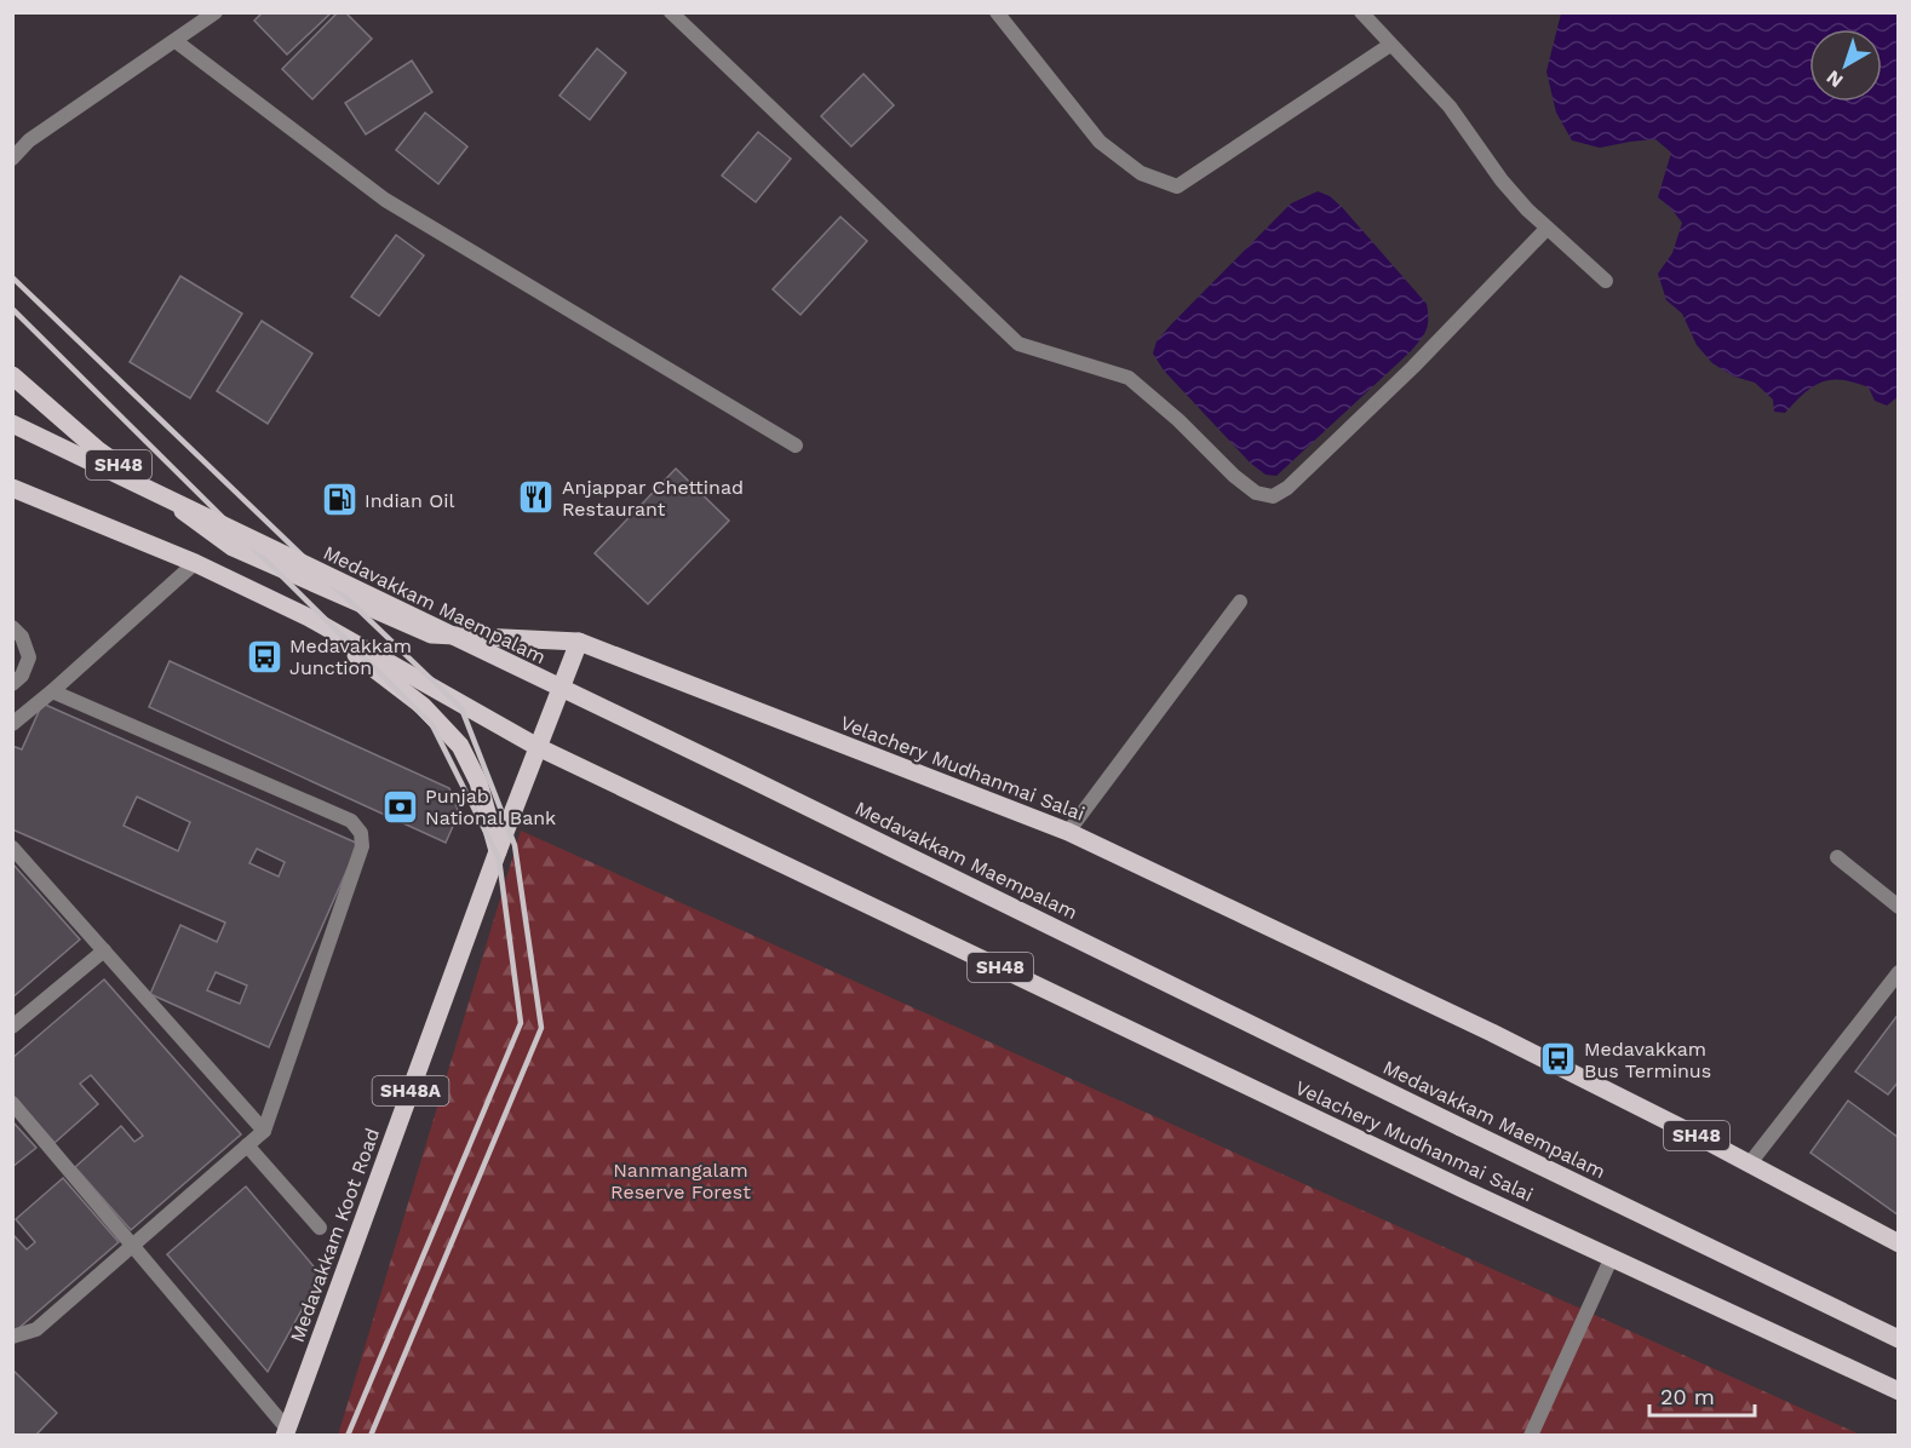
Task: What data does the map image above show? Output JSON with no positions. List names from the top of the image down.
{
  "streets": {
    "main road": [
      "SH48",
      "Medavakkam Maempalam",
      "Velachery Mudhanmai Salai",
      "SH48A",
      "Medavakkam Koot Road"
    ]
  },
  "crossings": [
    ["Velachery Mudhanmai Salai", "Medavakkam Koot Road"]
  ],
  "parks": ["Nanmangalam Reserve Forest"],
  "places": {
    "restaurant": ["Anjappar Chettinad Restaurant"],
    "fuel station": ["Indian Oil"],
    "bus stop": ["Medavakkam Junction", "Medavakkam Bus Terminus"],
    "bank": ["Punjab National Bank"]
  },
  "scale_bar": "20 m",
  "north": "bottom left"
}
